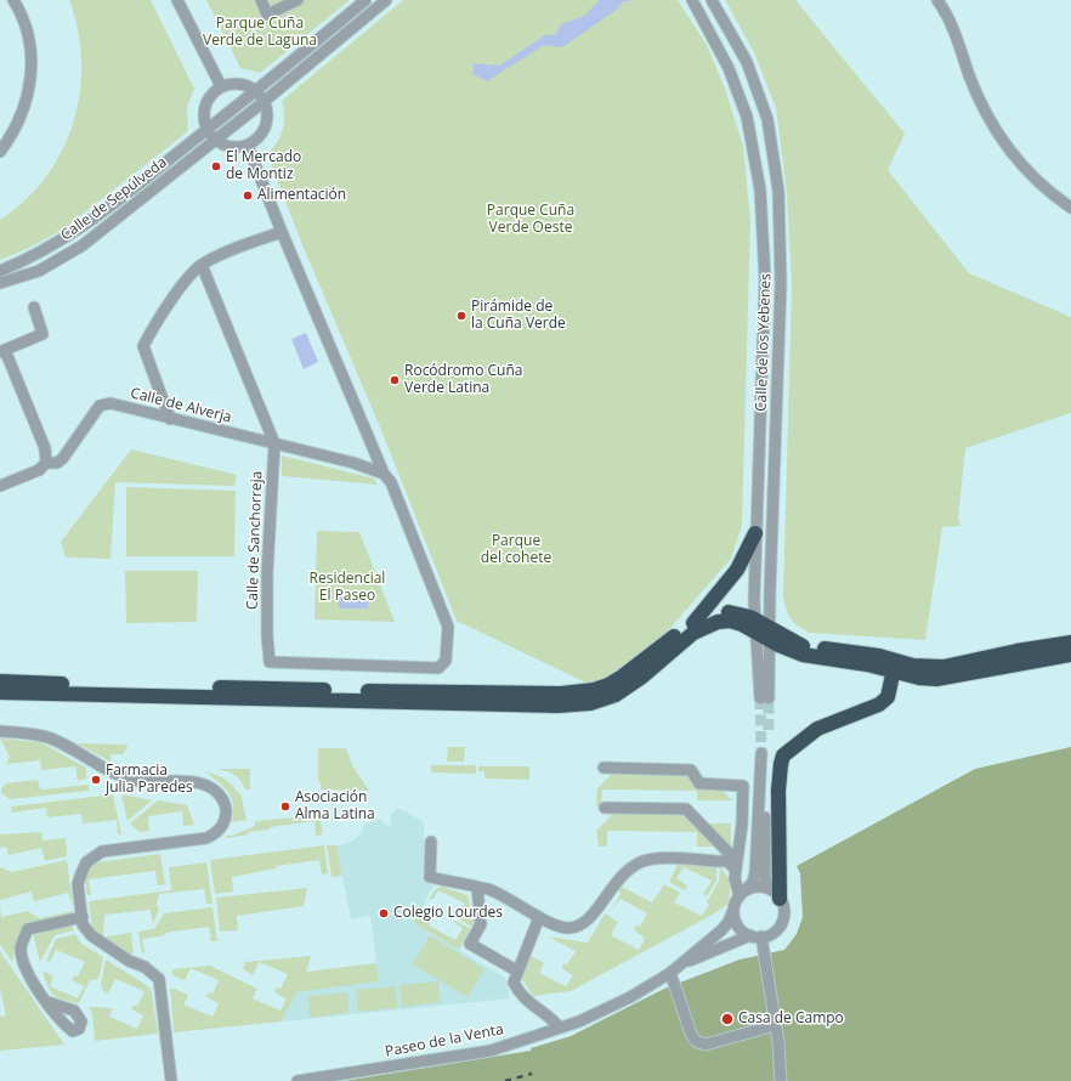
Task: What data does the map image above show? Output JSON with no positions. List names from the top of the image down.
{
  "streets": {
    "street": [
      "Calle de Sepúlveda",
      "Calle de los Yébenes",
      "Calle de Alverja",
      "Calle de Sanchorreja",
      "Paseo de la Venta"
    ]
  },
  "crossings": [
    ["Calle de Alverja", "Calle de Sanchorreja"]
  ],
  "parks": [
    "Parque Cuña Verde de Laguna",
    "Parque Cuña Verde Oeste",
    "Parque del cohete",
    "Residencial El Paseo"
  ],
  "places": [
    "El Mercado de Montiz",
    "Alimentación",
    "Pirámide de la Cuña Verde",
    "Rocódromo Cuña Verde Latina",
    "Farmacia Julia Paredes",
    "Asociación Alma Latina",
    "Colegio Lourdes",
    "Casa de Campo"
  ]
}
